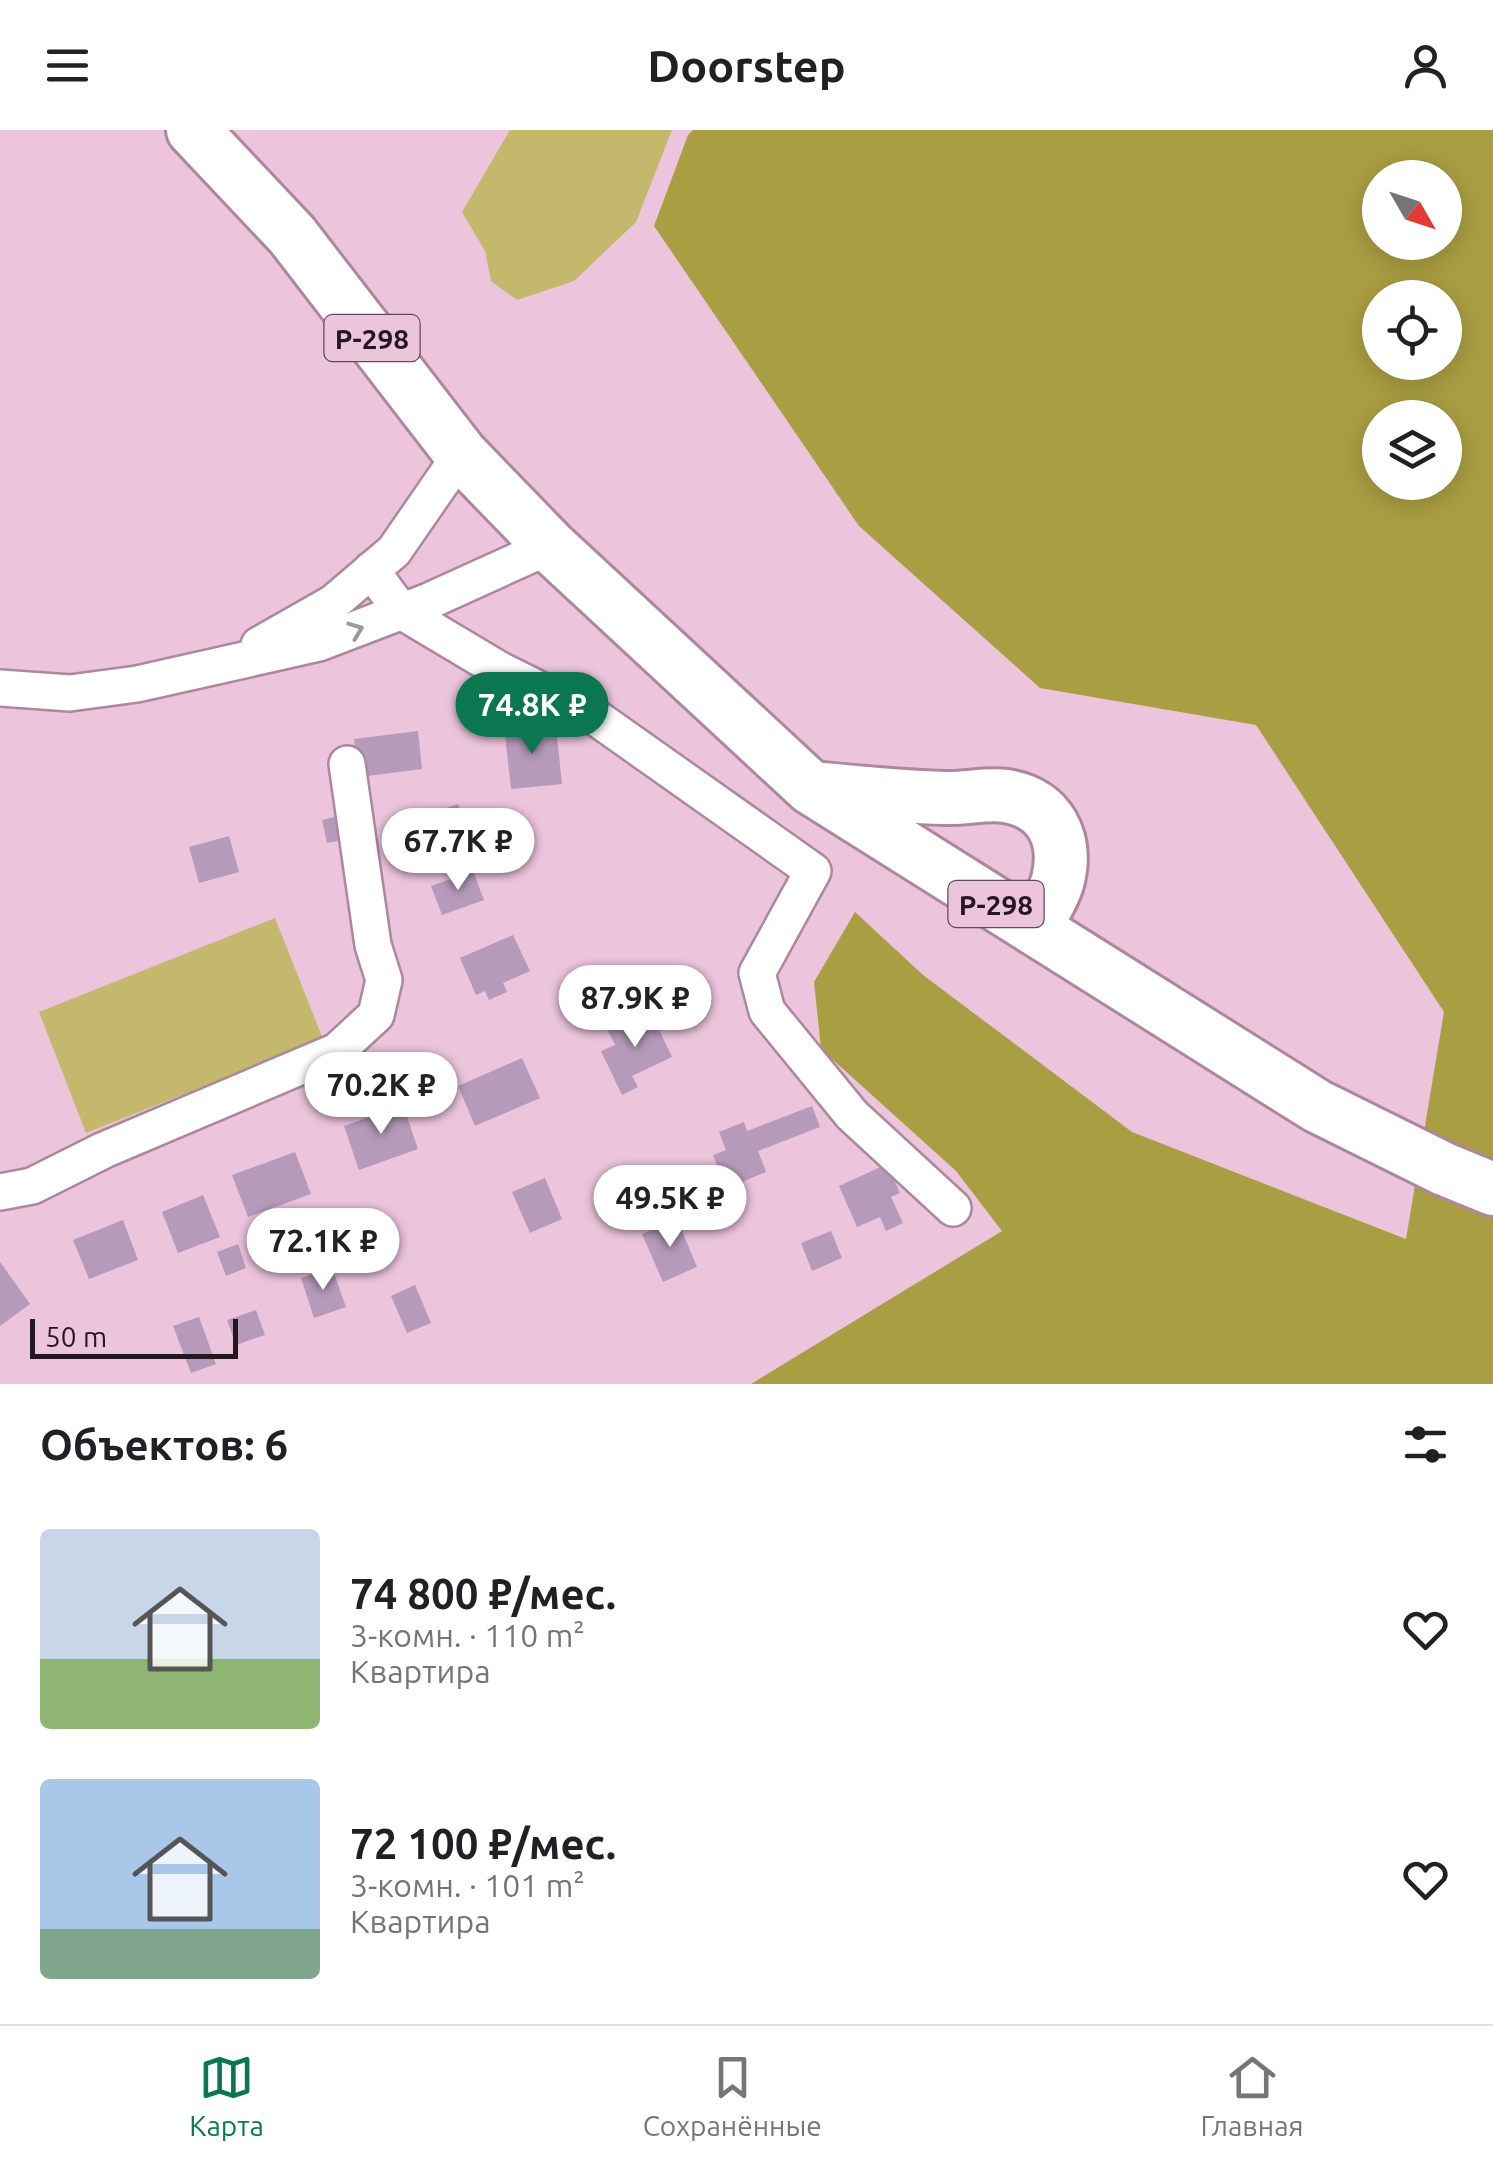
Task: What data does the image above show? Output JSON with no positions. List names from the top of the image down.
{
  "streets": {
    "highway": ["Р-298"]
  },
  "scale_bar": "50 m",
  "north": "bottom right",
  "page": {
    "header": "Doorstep",
    "price": [
      "74.8K ₽",
      "67.7K ₽",
      "87.9K ₽",
      "70.2K ₽",
      "49.5K ₽",
      "72.1K ₽"
    ],
    "scale": "50 m",
    "heading": "Объектов: 6",
    "list": [
      {
        "name": "74 800 ₽/мес.",
        "note": "3-комн. · 110 m² · Квартира"
      },
      {
        "name": "72 100 ₽/мес.",
        "note": "3-комн. · 101 m² · Квартира"
      }
    ],
    "tabs": ["Карта", "Сохранённые", "Главная"]
  }
}
